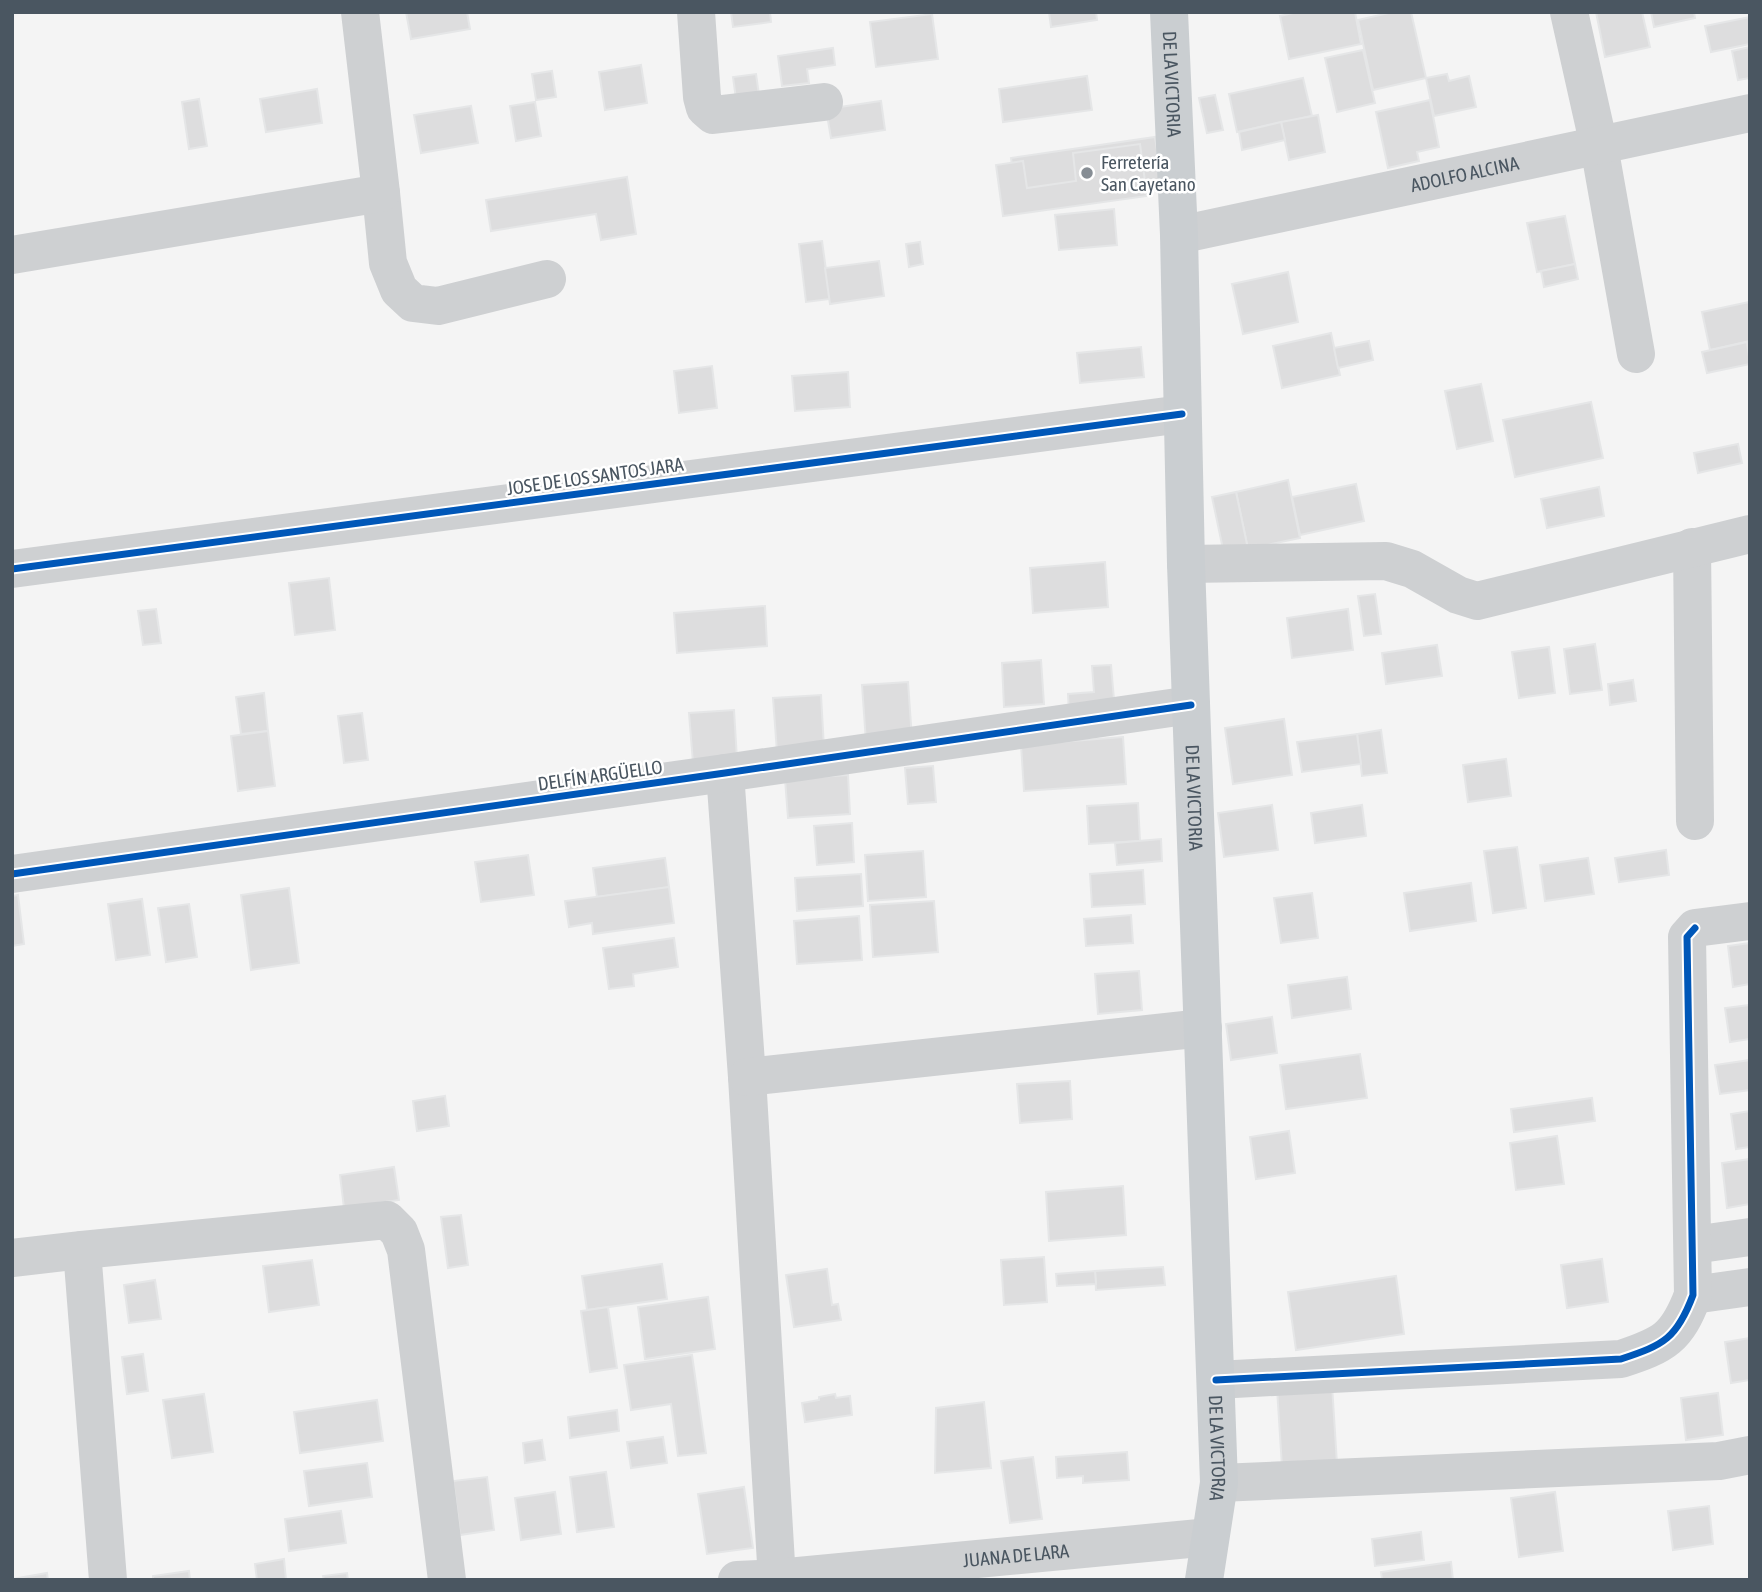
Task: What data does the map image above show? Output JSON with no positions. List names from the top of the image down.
{
  "streets": {
    "main road": ["DE LA VICTORIA"],
    "street": [
      "ADOLFO ALCINA",
      "JOSE DE LOS SANTOS JARA",
      "DELFÍN ARGÜELLO",
      "JUANA DE LARA"
    ]
  },
  "crossings": [
    ["DE LA VICTORIA", "ADOLFO ALCINA"],
    ["DE LA VICTORIA", "JOSE DE LOS SANTOS JARA"],
    ["DE LA VICTORIA", "DELFÍN ARGÜELLO"],
    ["DE LA VICTORIA", "JUANA DE LARA"]
  ],
  "places": ["Ferretería San Cayetano"]
}
